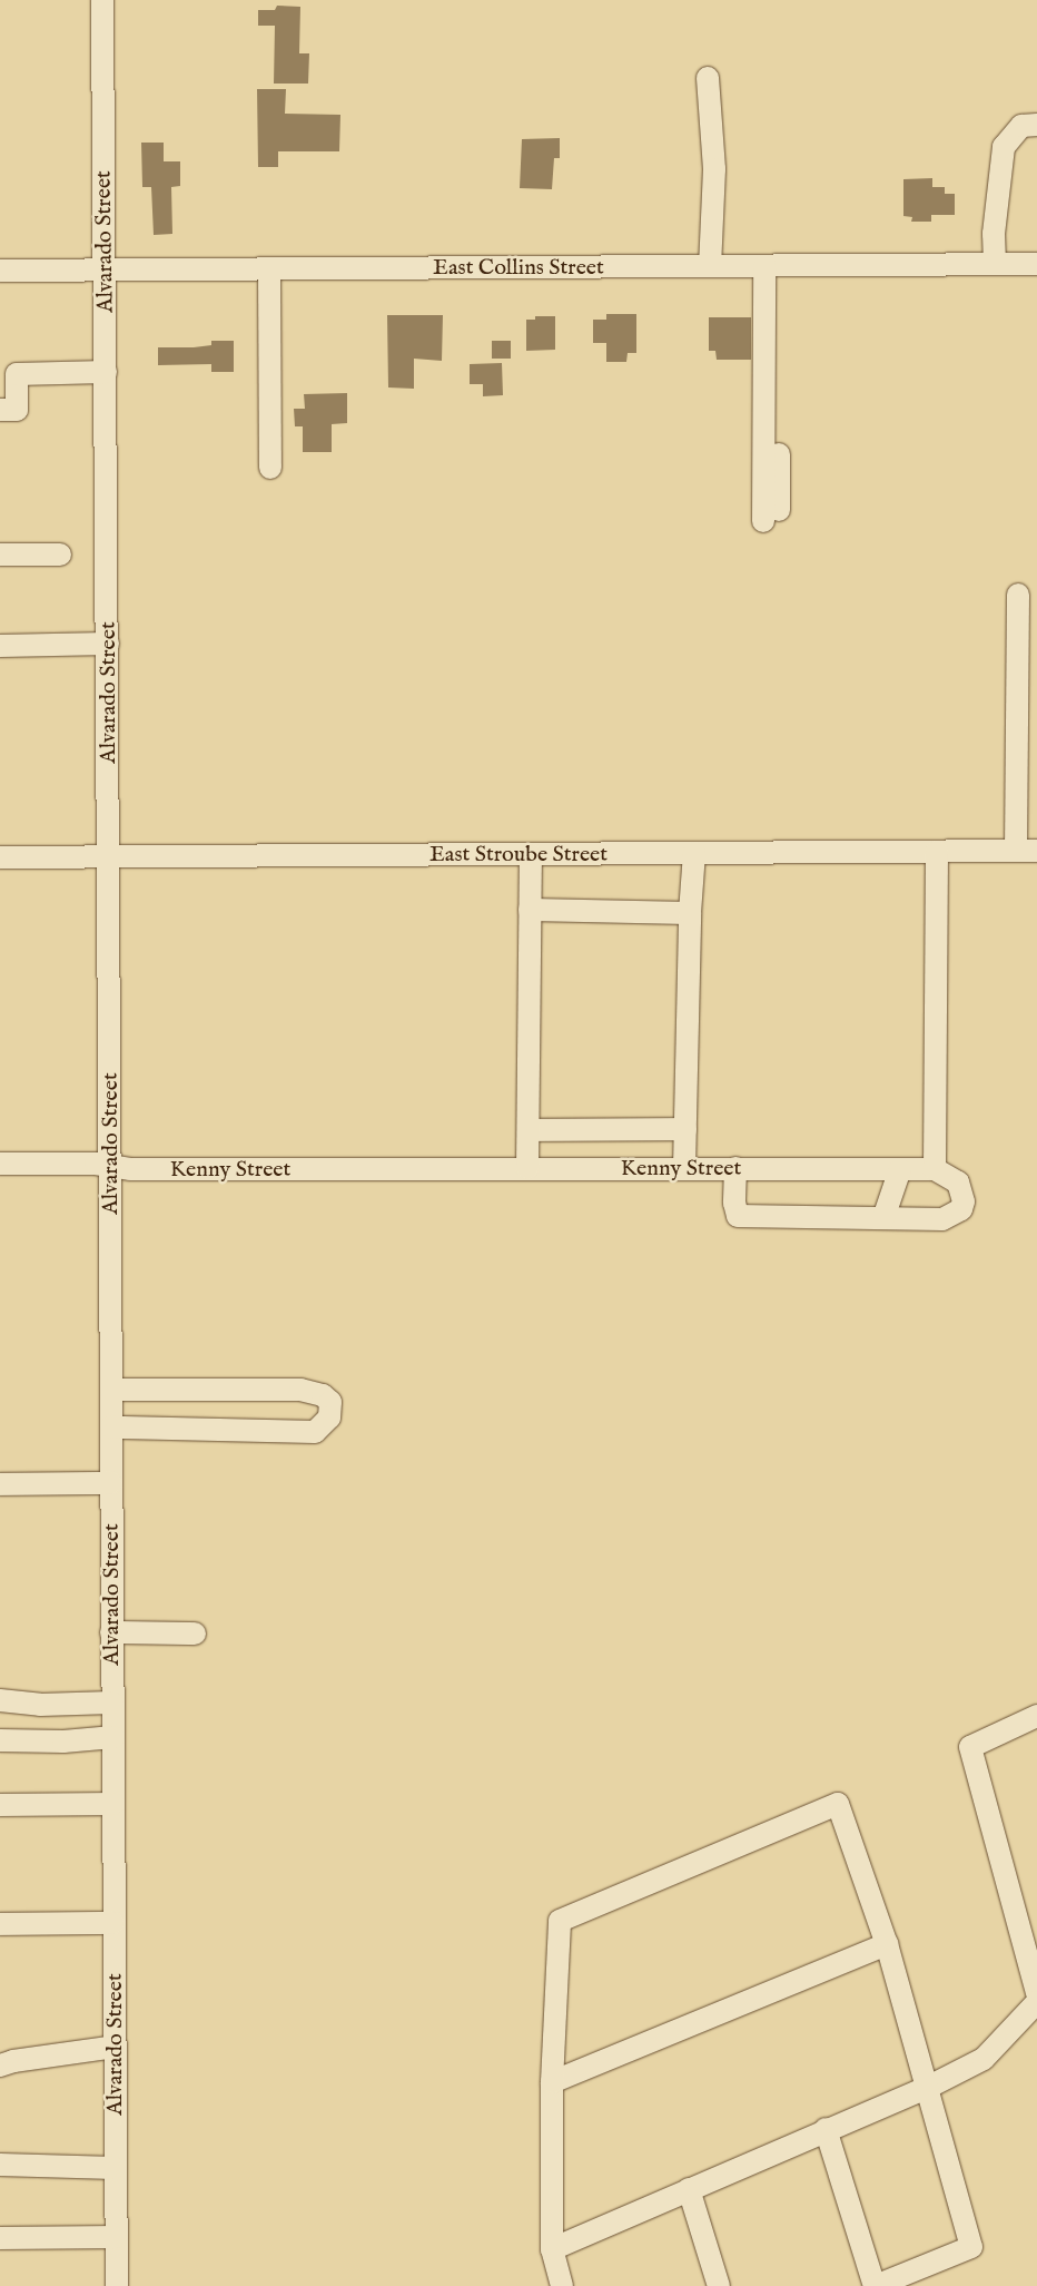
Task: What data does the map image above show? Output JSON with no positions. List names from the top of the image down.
{
  "streets": {
    "street": [
      "Alvarado Street",
      "East Collins Street",
      "East Stroube Street",
      "Kenny Street"
    ]
  },
  "crossings": [
    ["Alvarado Street", "East Collins Street"],
    ["Alvarado Street", "East Stroube Street"],
    ["Alvarado Street", "Kenny Street"]
  ]
}
